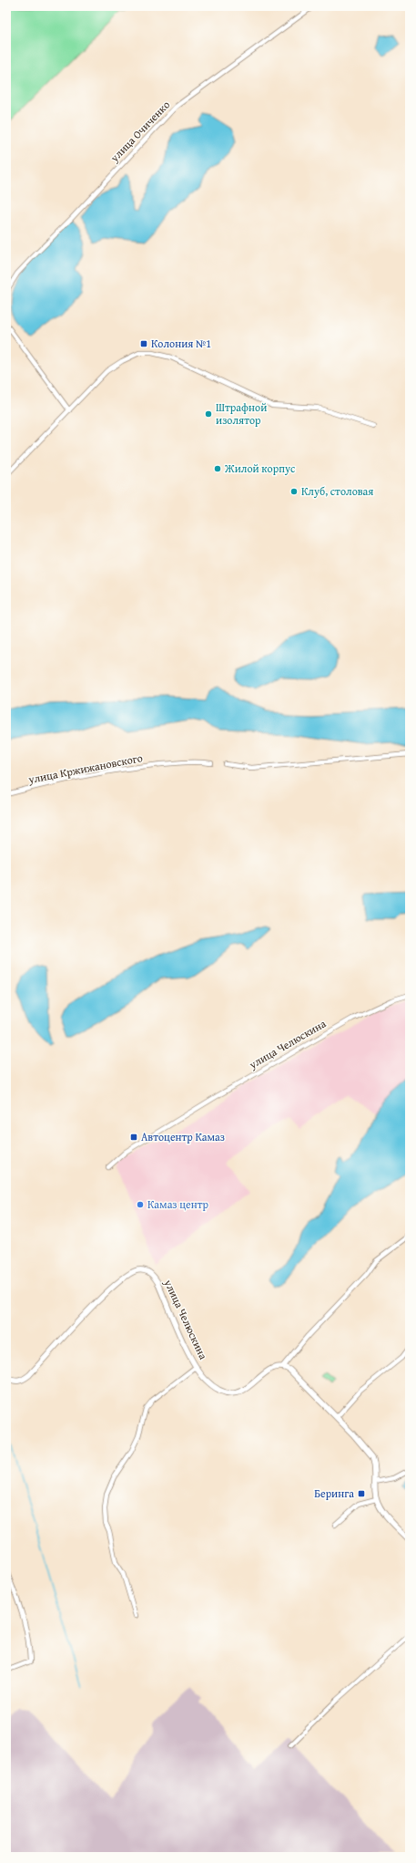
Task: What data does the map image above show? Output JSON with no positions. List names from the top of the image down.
{
  "streets": {
    "street": ["улица Очиченко", "улица Кржижановского", "улица Челюскина"]
  },
  "places": {
    "transit": ["Колония №1", "Автоцентр Камаз", "Беринга"],
    "other": [
      "Штрафной изолятор",
      "Жилой корпус",
      "Клуб, столовая",
      "Камаз центр"
    ]
  }
}
